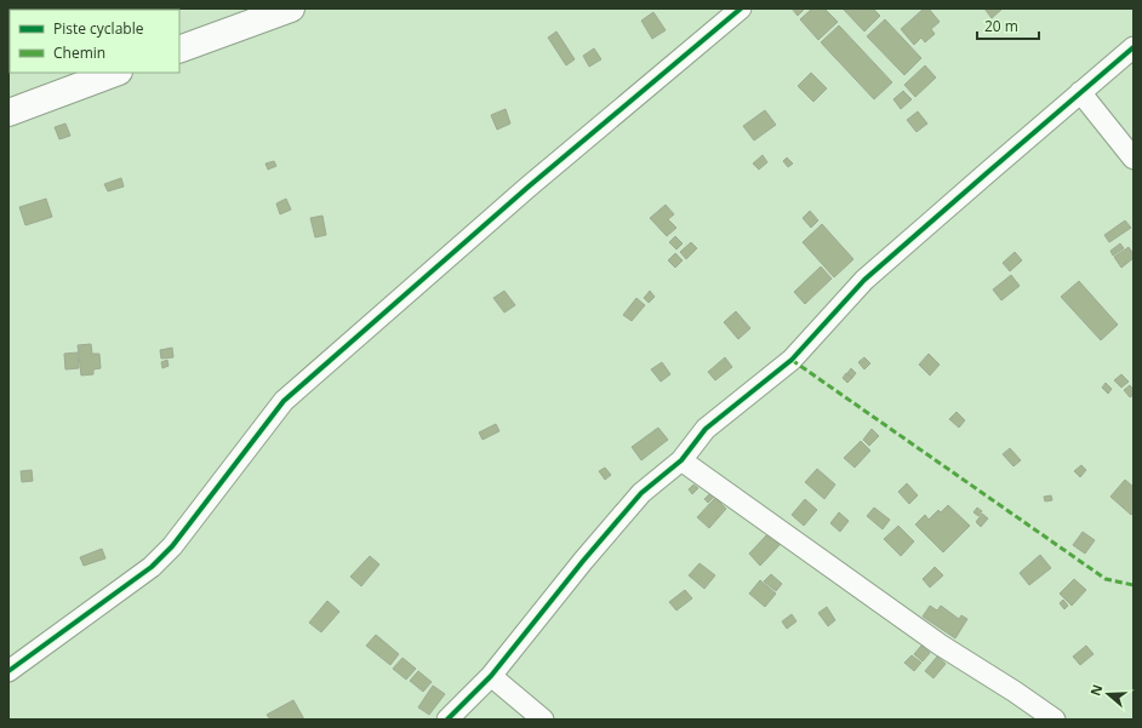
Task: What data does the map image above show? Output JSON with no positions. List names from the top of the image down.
{
  "legend": ["Piste cyclable", "Chemin"],
  "scale_bar": "20 m",
  "north": "left"
}
